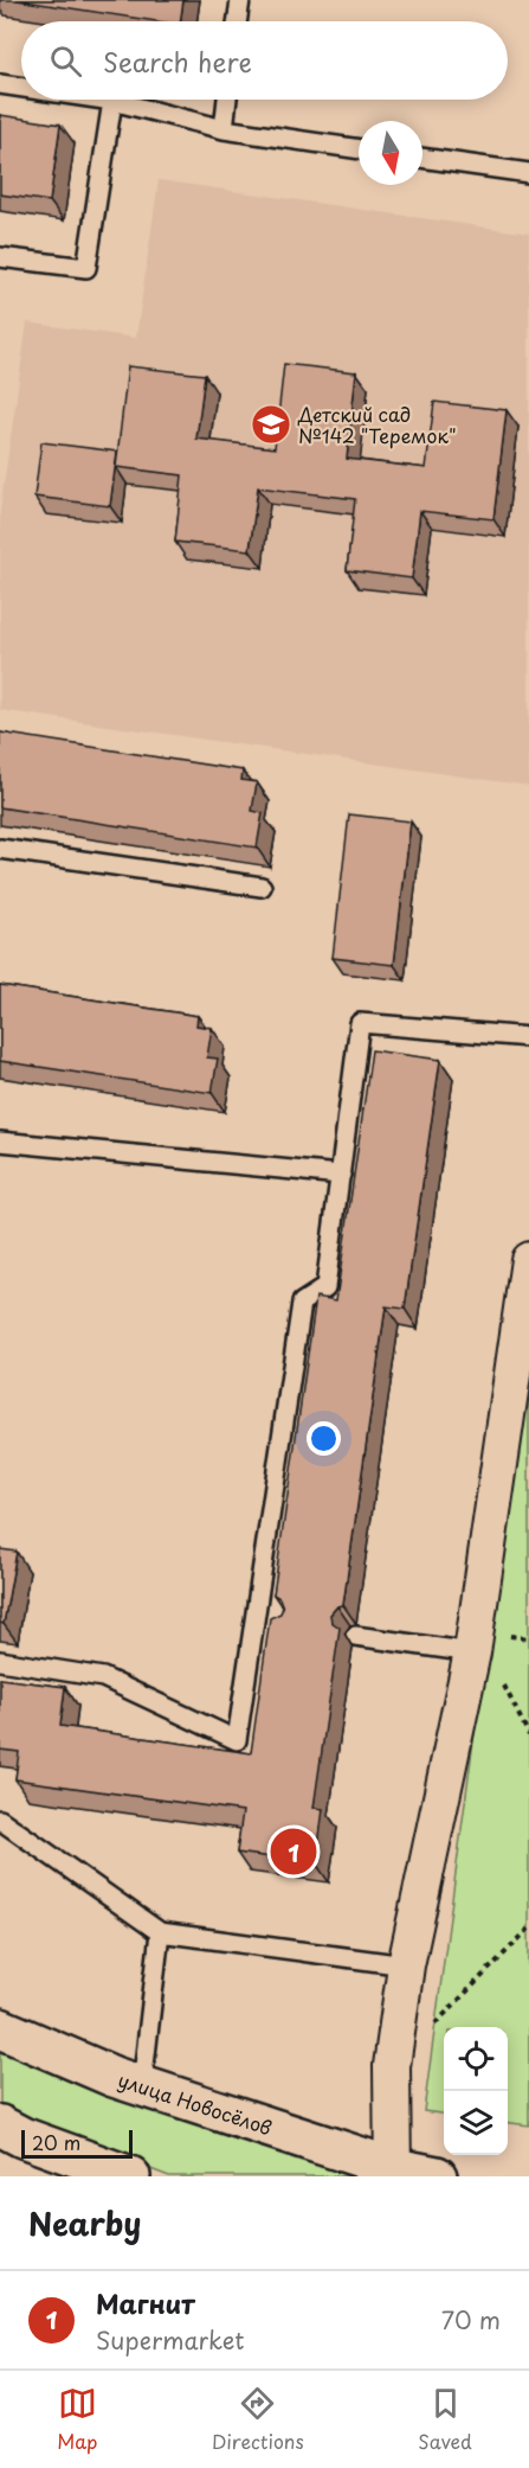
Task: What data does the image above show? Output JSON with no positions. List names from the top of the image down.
{
  "streets": {
    "main road": ["улица Новосёлов"]
  },
  "places": {
    "school or university": ["Детский сад №142 \"Теремок\""]
  },
  "scale_bar": "20 m",
  "north": "bottom",
  "page": {
    "search": "Search here",
    "pins": "1",
    "scale": "20 m",
    "heading": "Nearby",
    "list": [
      {
        "mark": "1",
        "name": "Магнит",
        "note": "Supermarket",
        "value": "70 m"
      }
    ],
    "nav": ["Map", "Directions", "Saved"]
  }
}
